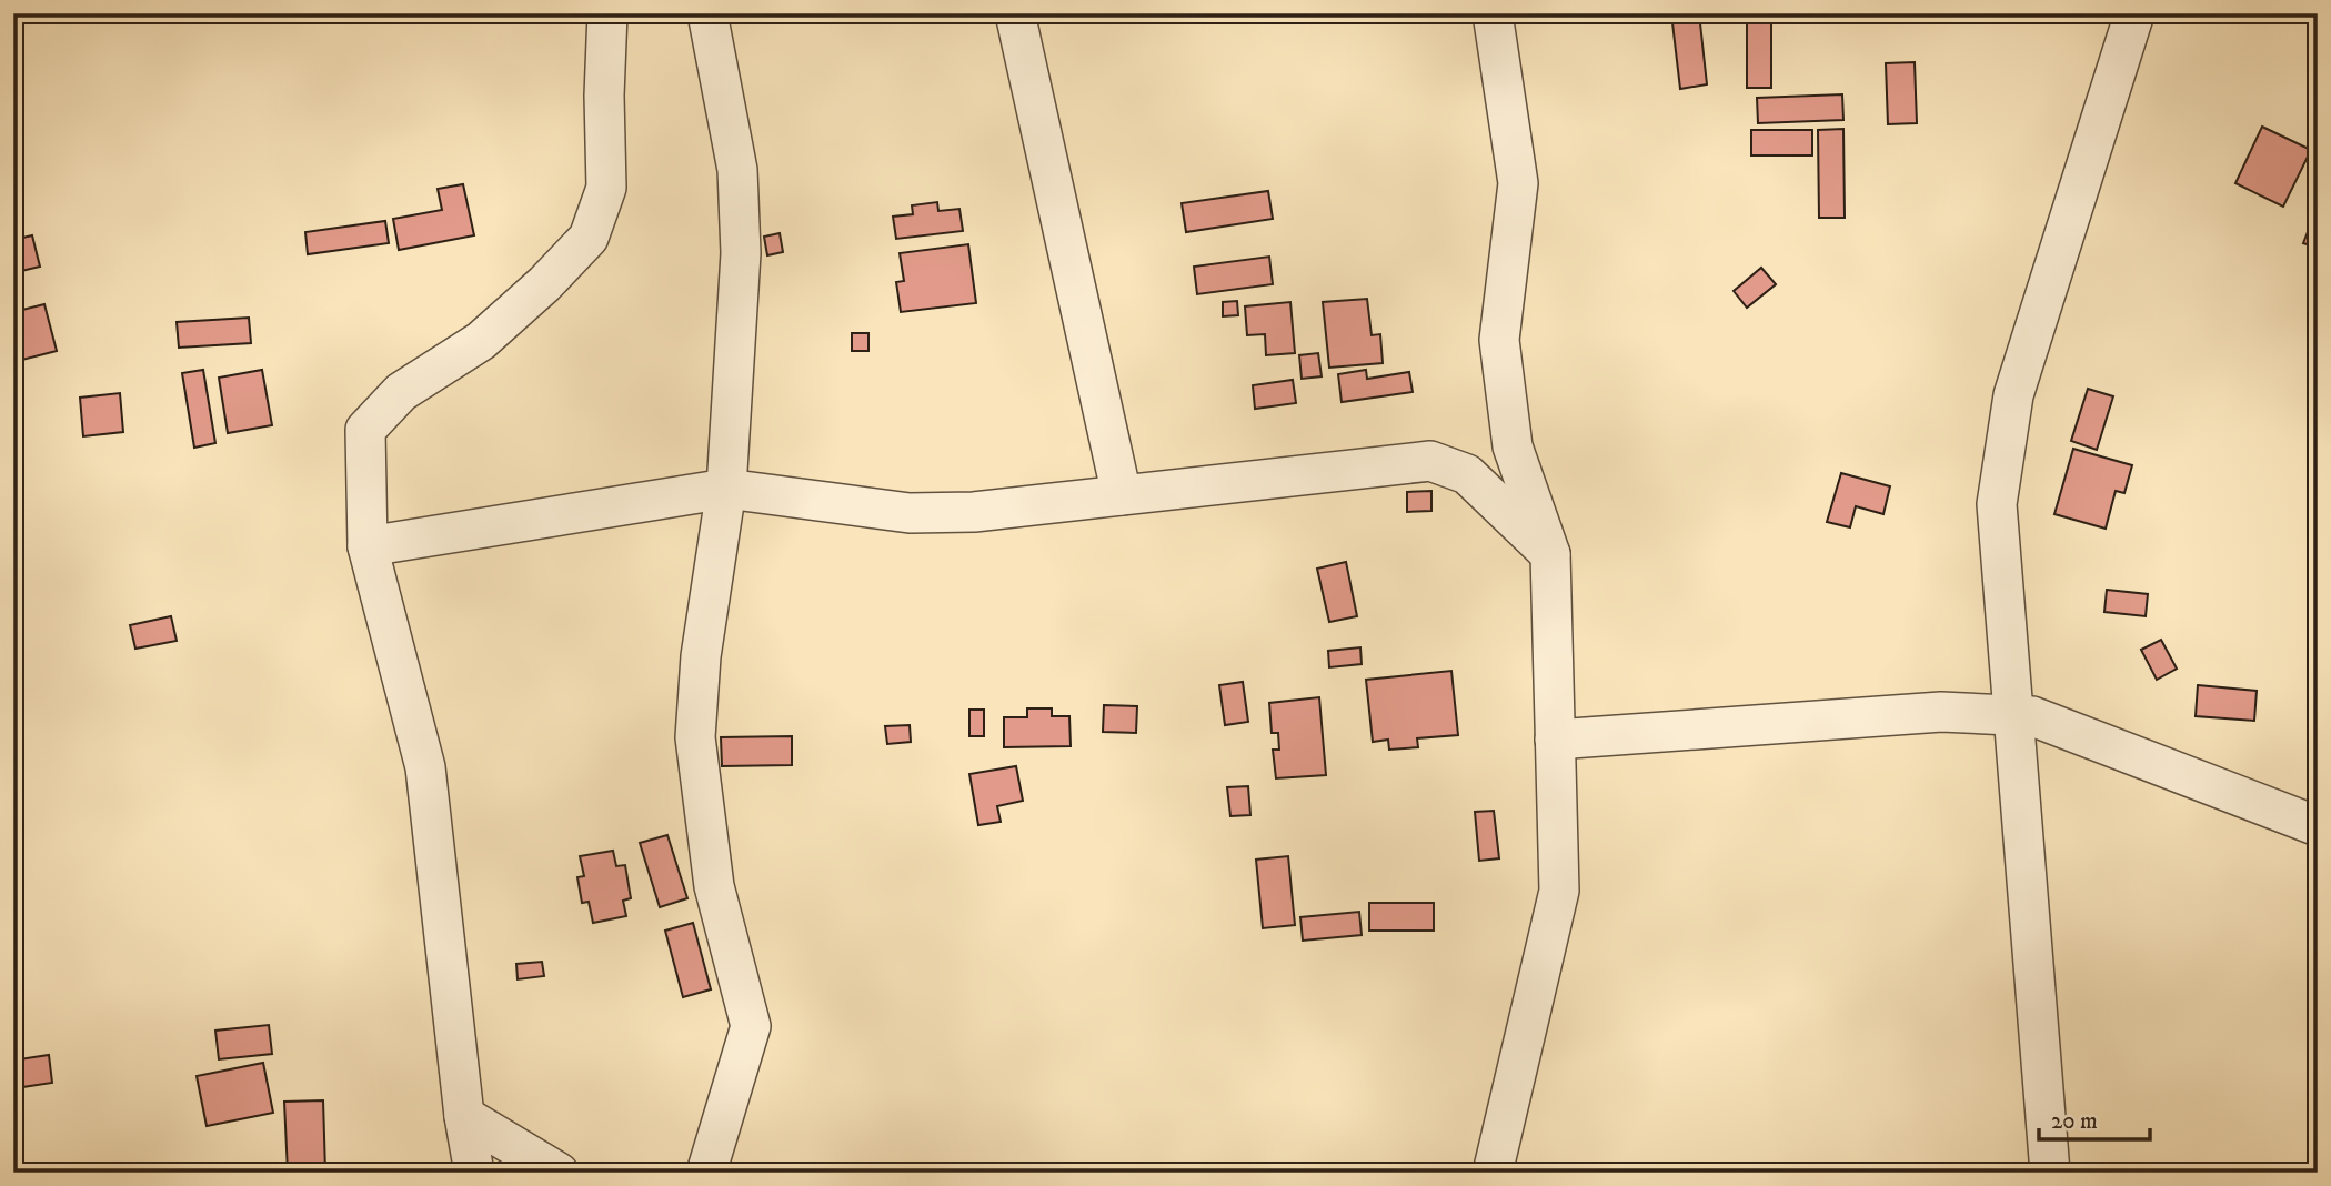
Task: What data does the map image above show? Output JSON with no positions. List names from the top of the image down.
{
  "scale_bar": "20 m"
}
